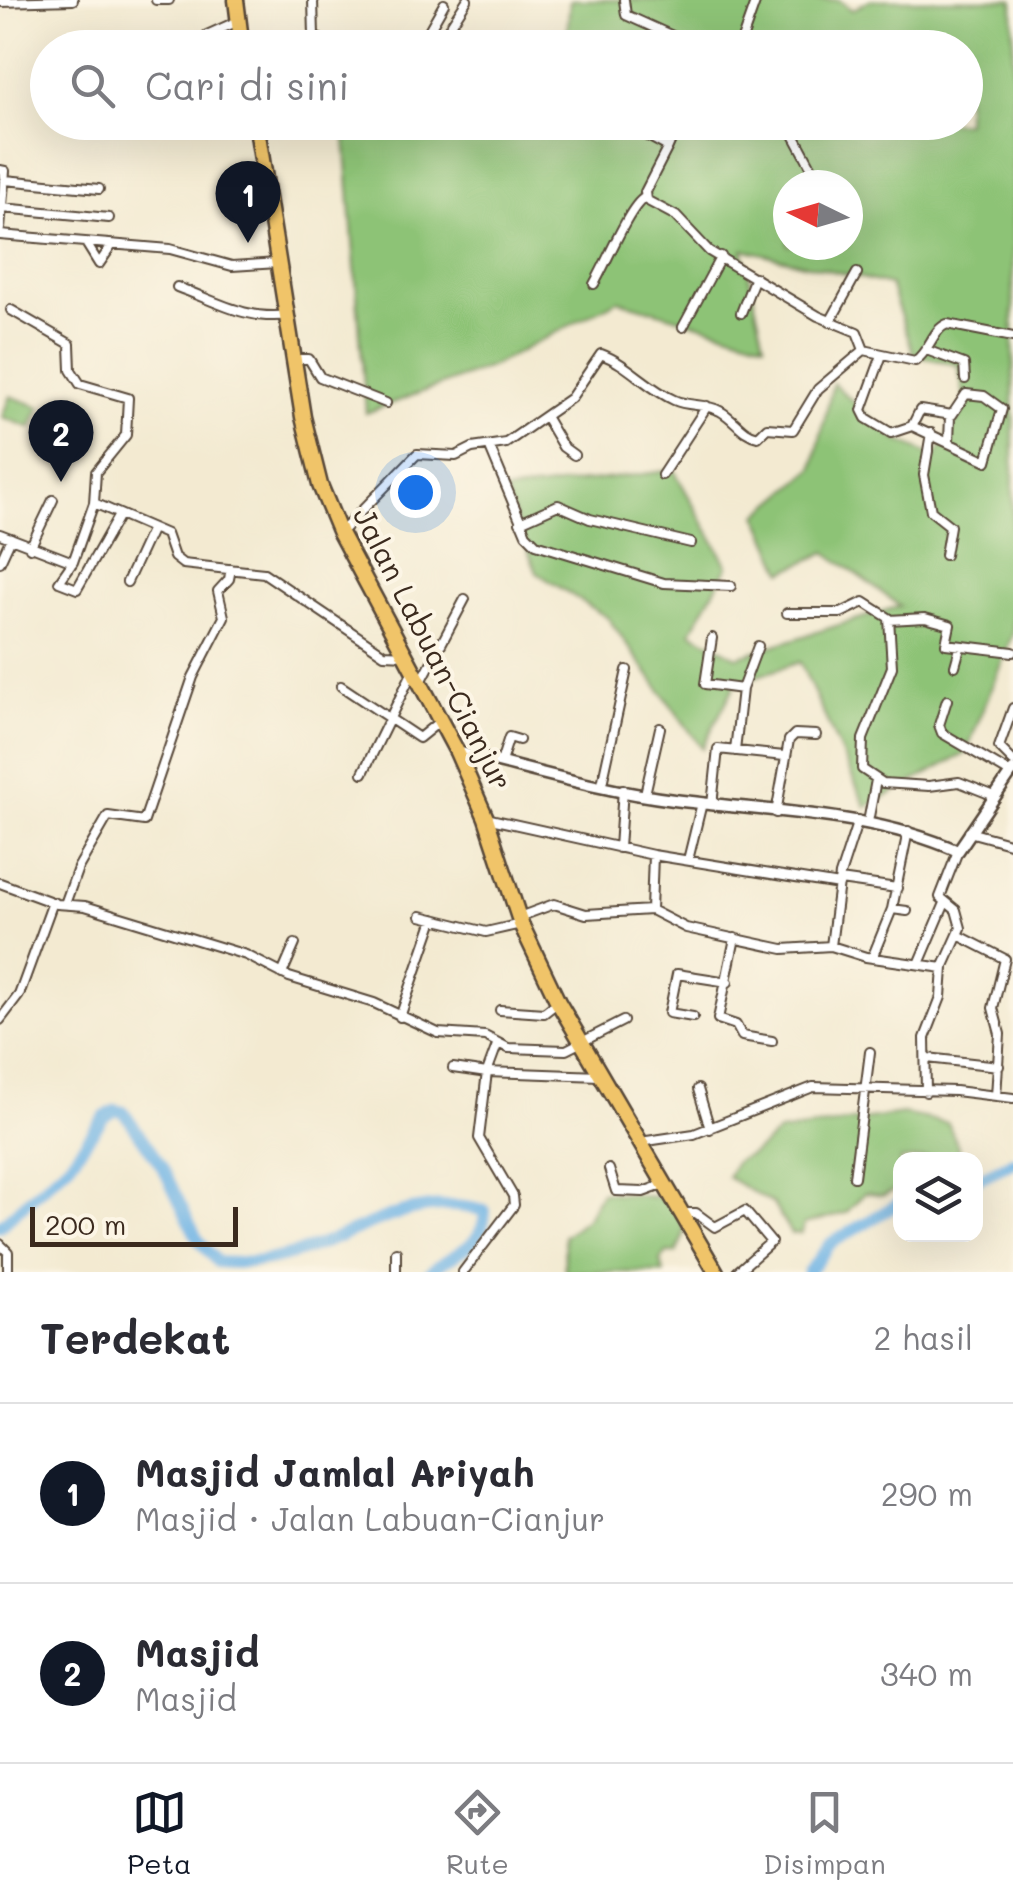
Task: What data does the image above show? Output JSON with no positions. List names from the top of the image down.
{
  "streets": {
    "highway": ["Jalan Labuan-Cianjur"]
  },
  "scale_bar": "200 m",
  "north": "left",
  "page": {
    "search": "Cari di sini",
    "pins": ["1", "2"],
    "scale": "200 m",
    "heading": ["Terdekat", "2 hasil"],
    "list": [
      {
        "mark": "1",
        "name": "Masjid Jamlal Ariyah",
        "note": "Masjid · Jalan Labuan-Cianjur",
        "value": "290 m"
      },
      {
        "mark": "2",
        "name": "Masjid",
        "note": "Masjid",
        "value": "340 m"
      }
    ],
    "nav": ["Peta", "Rute", "Disimpan"]
  }
}
